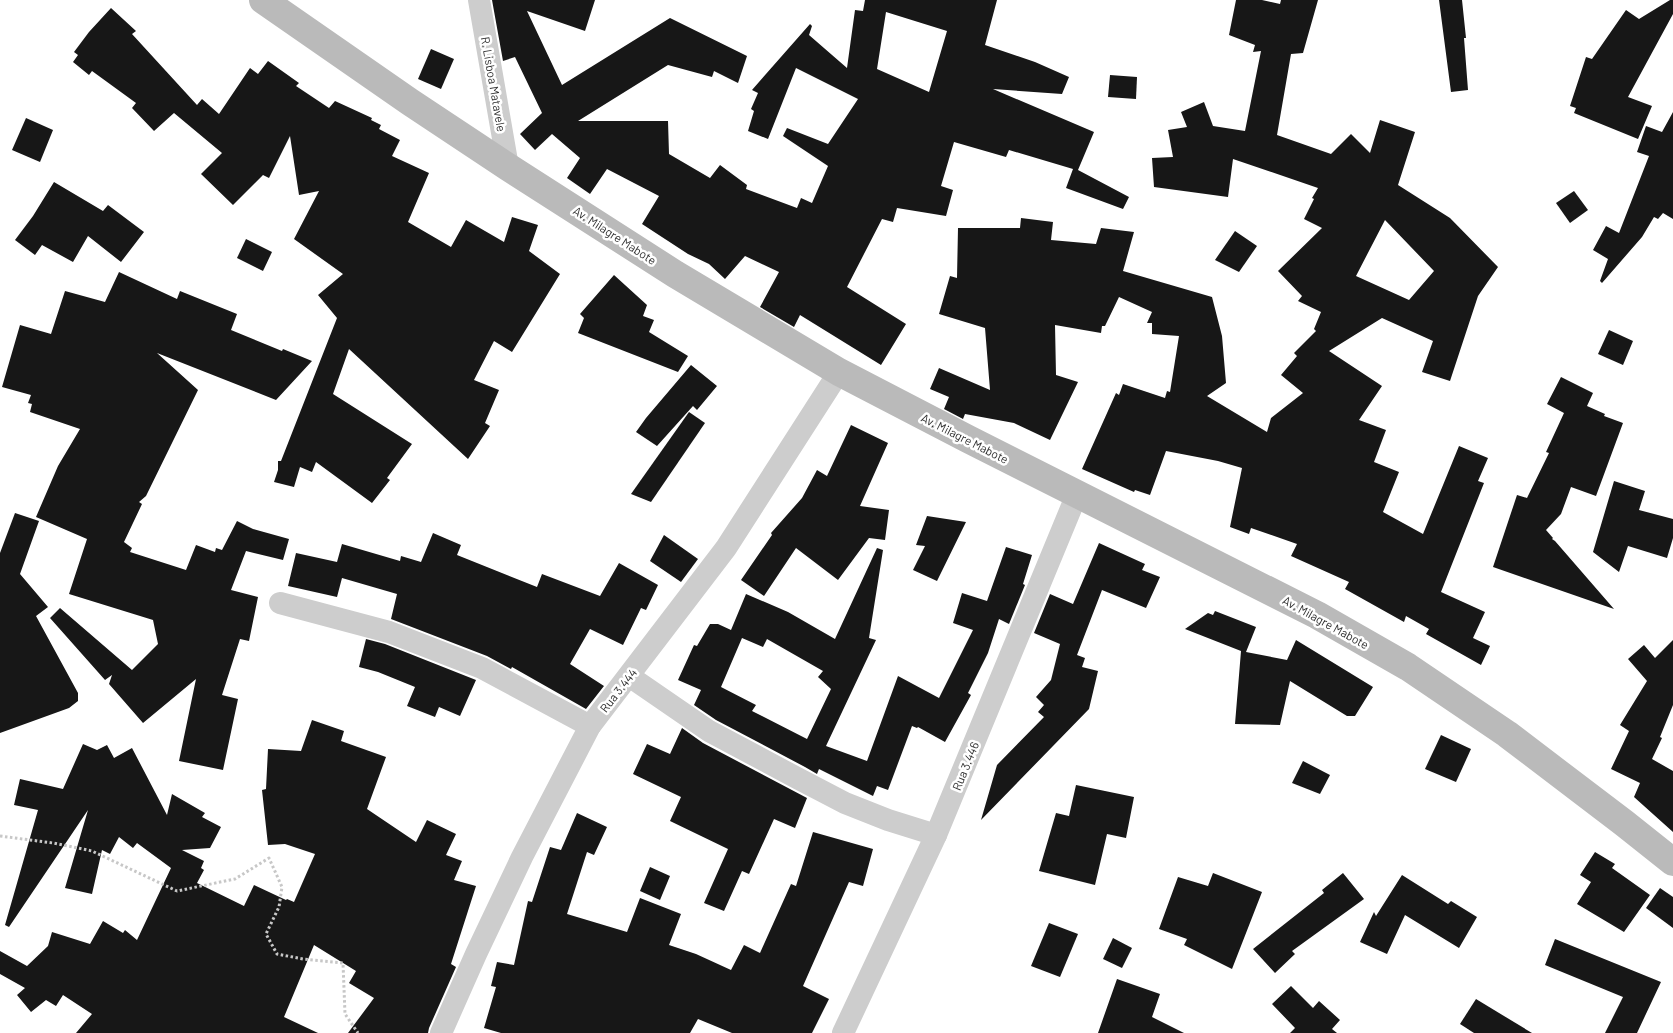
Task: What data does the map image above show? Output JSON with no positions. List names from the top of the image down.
{
  "streets": {
    "street": [
      "R. Lisboa Matavele",
      "Av. Milagre Mabote",
      "Rua 3.444",
      "Rua 3.446"
    ]
  },
  "crossings": [
    ["R. Lisboa Matavele", "Av. Milagre Mabote"],
    ["Av. Milagre Mabote", "Rua 3.444"],
    ["Av. Milagre Mabote", "Rua 3.446"]
  ]
}
